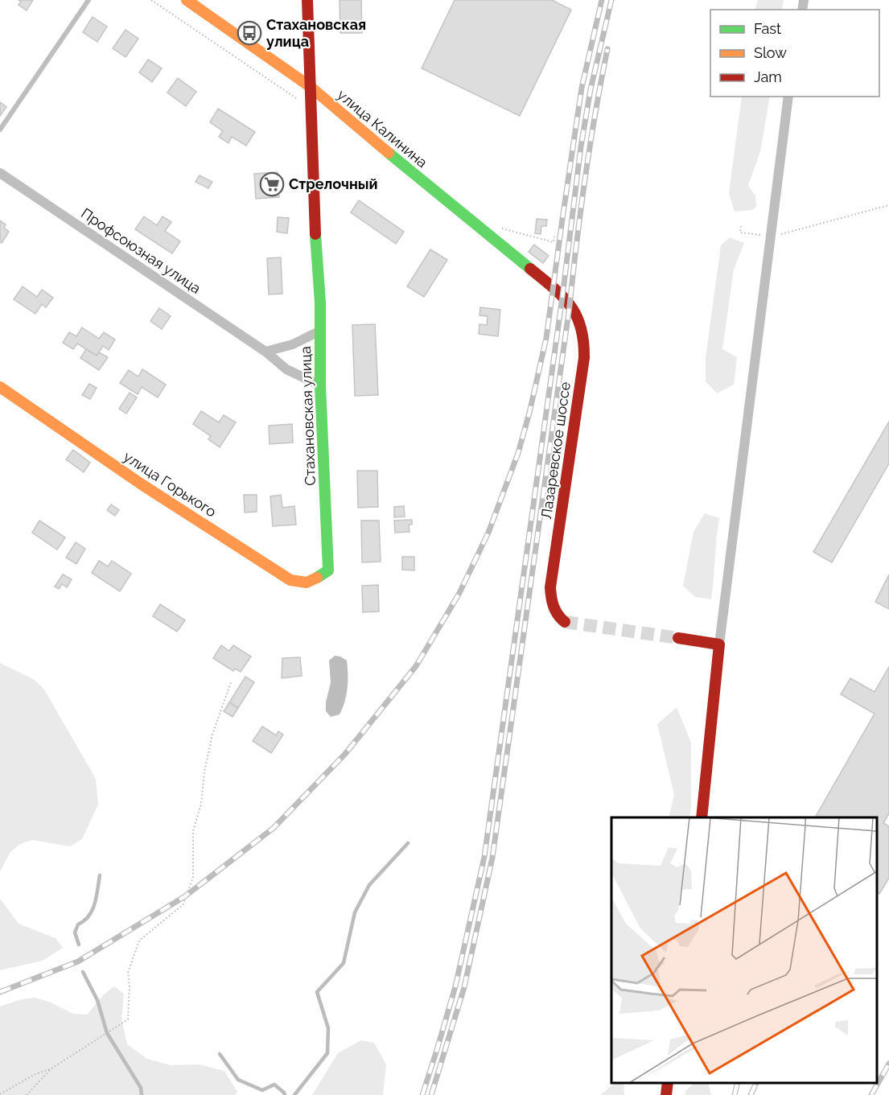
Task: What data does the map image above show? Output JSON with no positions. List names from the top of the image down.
{
  "streets": {
    "street": [
      "улица Калинина",
      "Профсоюзная улица",
      "Стахановская улица",
      "Лазаревское шоссе",
      "улица Горького"
    ]
  },
  "crossings": [
    ["улица Калинина", "Стахановская улица"],
    ["улица Калинина", "Лазаревское шоссе"],
    ["Профсоюзная улица", "Стахановская улица"],
    ["Стахановская улица", "улица Горького"]
  ],
  "places": {
    "bus stop": ["Стахановская улица"],
    "supermarket": ["Стрелочный"]
  },
  "legend": ["Fast", "Slow", "Jam"]
}
